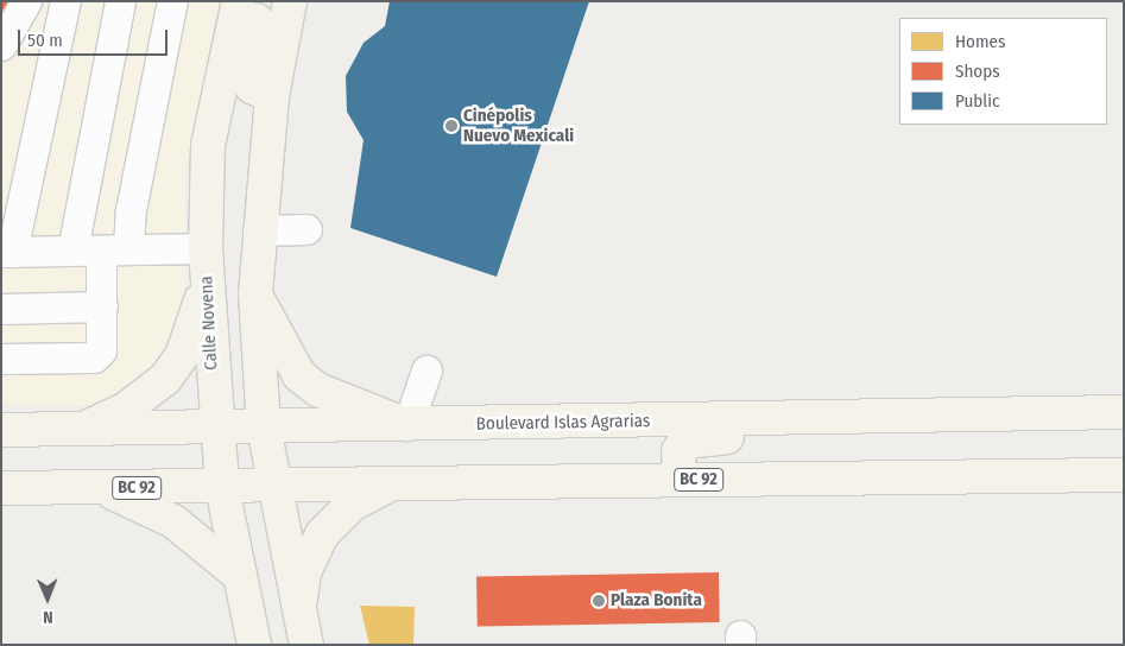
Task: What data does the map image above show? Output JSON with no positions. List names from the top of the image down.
{
  "streets": {
    "main road": ["Calle Novena", "Boulevard Islas Agrarias", "BC 92"]
  },
  "crossings": [
    ["Calle Novena", "Boulevard Islas Agrarias"],
    ["Calle Novena", "BC 92"]
  ],
  "places": ["Cinépolis Nuevo Mexicali", "Plaza Bonita"],
  "legend": ["Homes", "Shops", "Public"],
  "scale_bar": "50 m",
  "north": "bottom"
}
